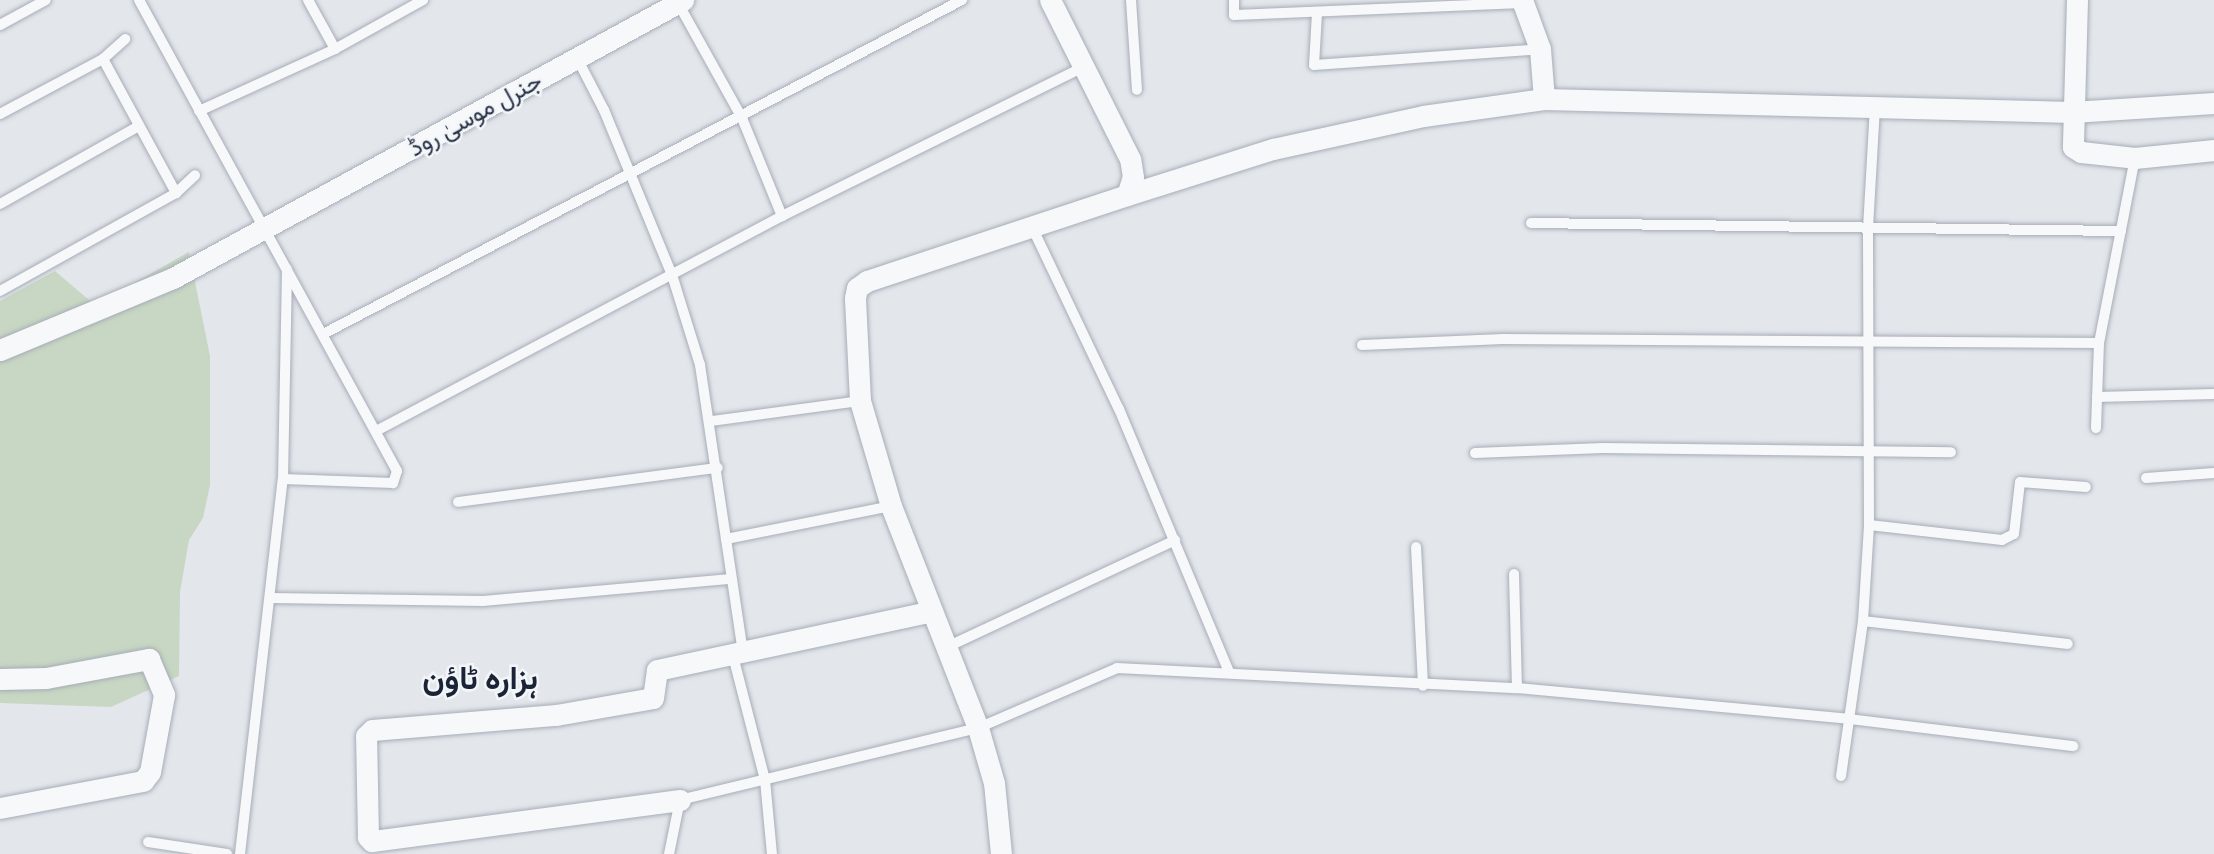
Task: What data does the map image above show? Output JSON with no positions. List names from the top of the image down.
{
  "streets": {
    "street": ["جنرل موسیٰ روڈ"]
  },
  "districts": ["ہزارہ ٹاؤن"]
}
